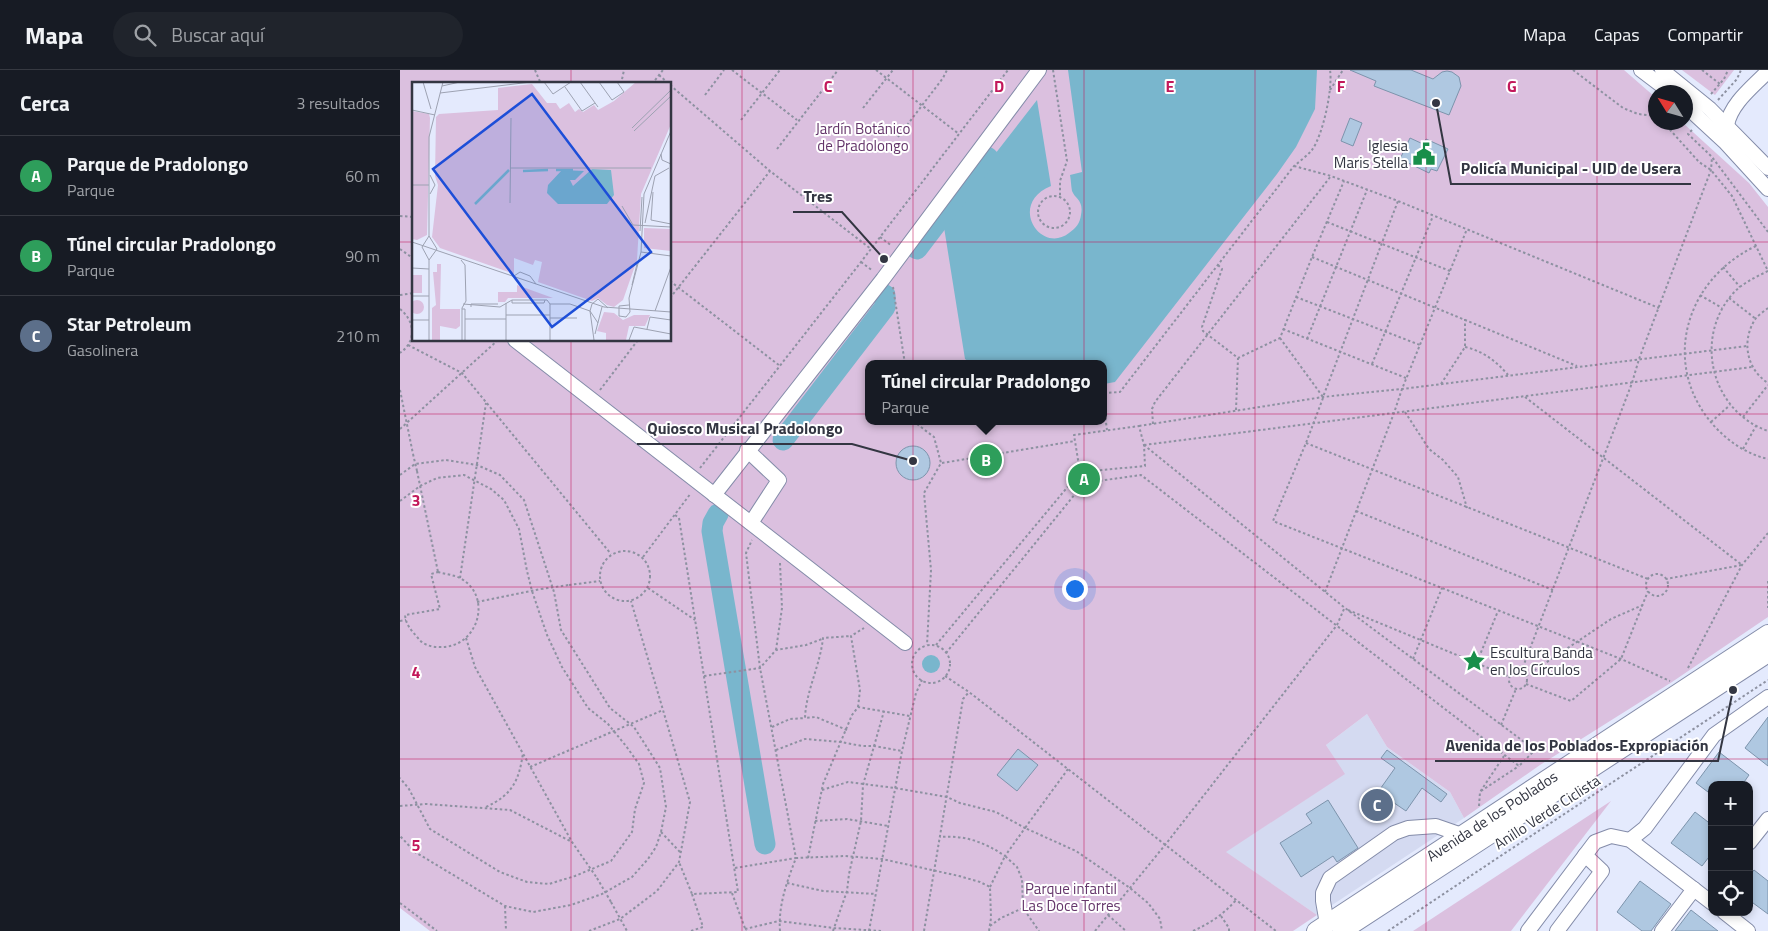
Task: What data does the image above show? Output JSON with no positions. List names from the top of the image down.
{
  "streets": {
    "main road": ["Avenida de los Poblados"],
    "path": ["Anillo Verde Ciclista"]
  },
  "parks": ["Jardín Botánico de Pradolongo", "Parque infantil Las Doce Torres"],
  "places": {
    "other": [
      "Policía Municipal - UID de Usera",
      "Tres",
      "Quiosco Musical Pradolongo",
      "Avenida de los Poblados-Expropiación"
    ],
    "public building": ["Iglesia Maris Stella"],
    "place": ["Escultura Banda en los Círculos"]
  },
  "north": "top left",
  "page": {
    "header": "Mapa",
    "search": "Buscar aquí",
    "nav": ["Mapa", "Capas", "Compartir"],
    "heading": ["Cerca", "3 resultados"],
    "list": [
      {
        "mark": "A",
        "name": "Parque de Pradolongo",
        "note": "Parque",
        "value": "60 m"
      },
      {
        "mark": "B",
        "name": "Túnel circular Pradolongo",
        "note": "Parque",
        "value": "90 m"
      },
      {
        "mark": "C",
        "name": "Star Petroleum",
        "note": "Gasolinera",
        "value": "210 m"
      }
    ],
    "popup": ["Túnel circular Pradolongo", "Parque"],
    "pins": ["B", "A", "C"],
    "map_buttons": ["+", "−"]
  },
  "grid": {
    "columns": [
      "C",
      "D",
      "E",
      "F",
      "G"
    ],
    "rows": ["3", "4", "5"]
  }
}
